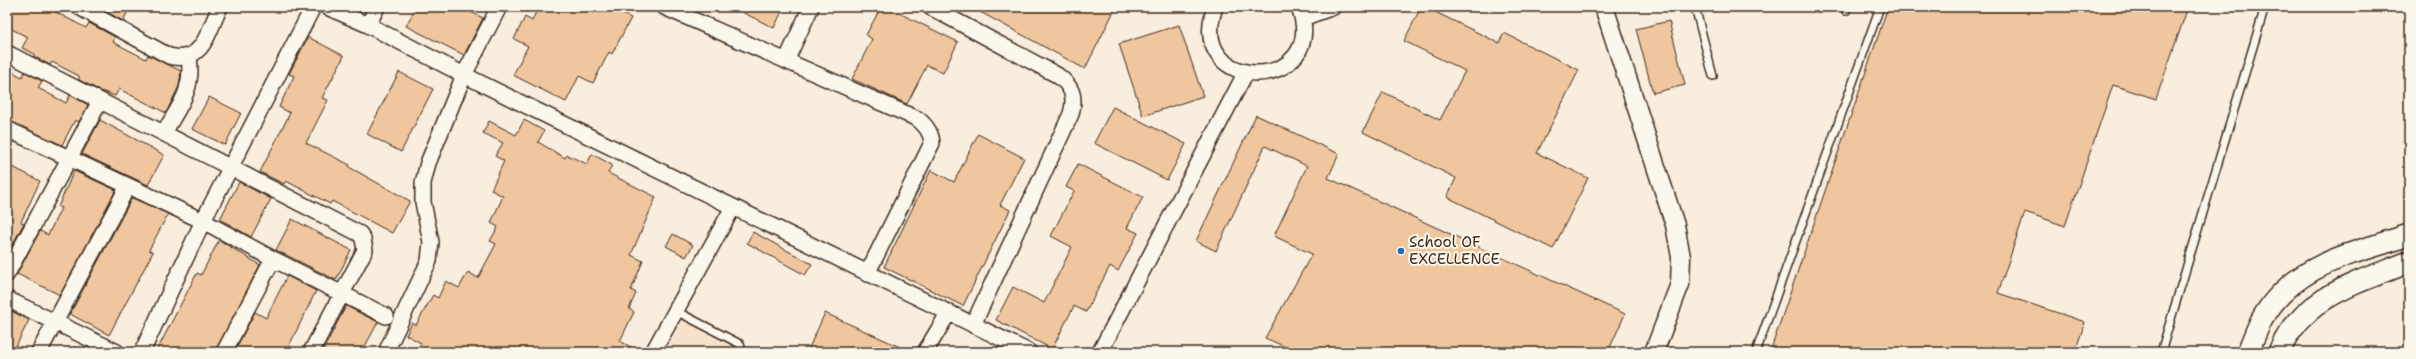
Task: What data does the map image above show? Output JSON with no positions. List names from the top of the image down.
{
  "places": ["School OF EXCELLENCE"]
}
